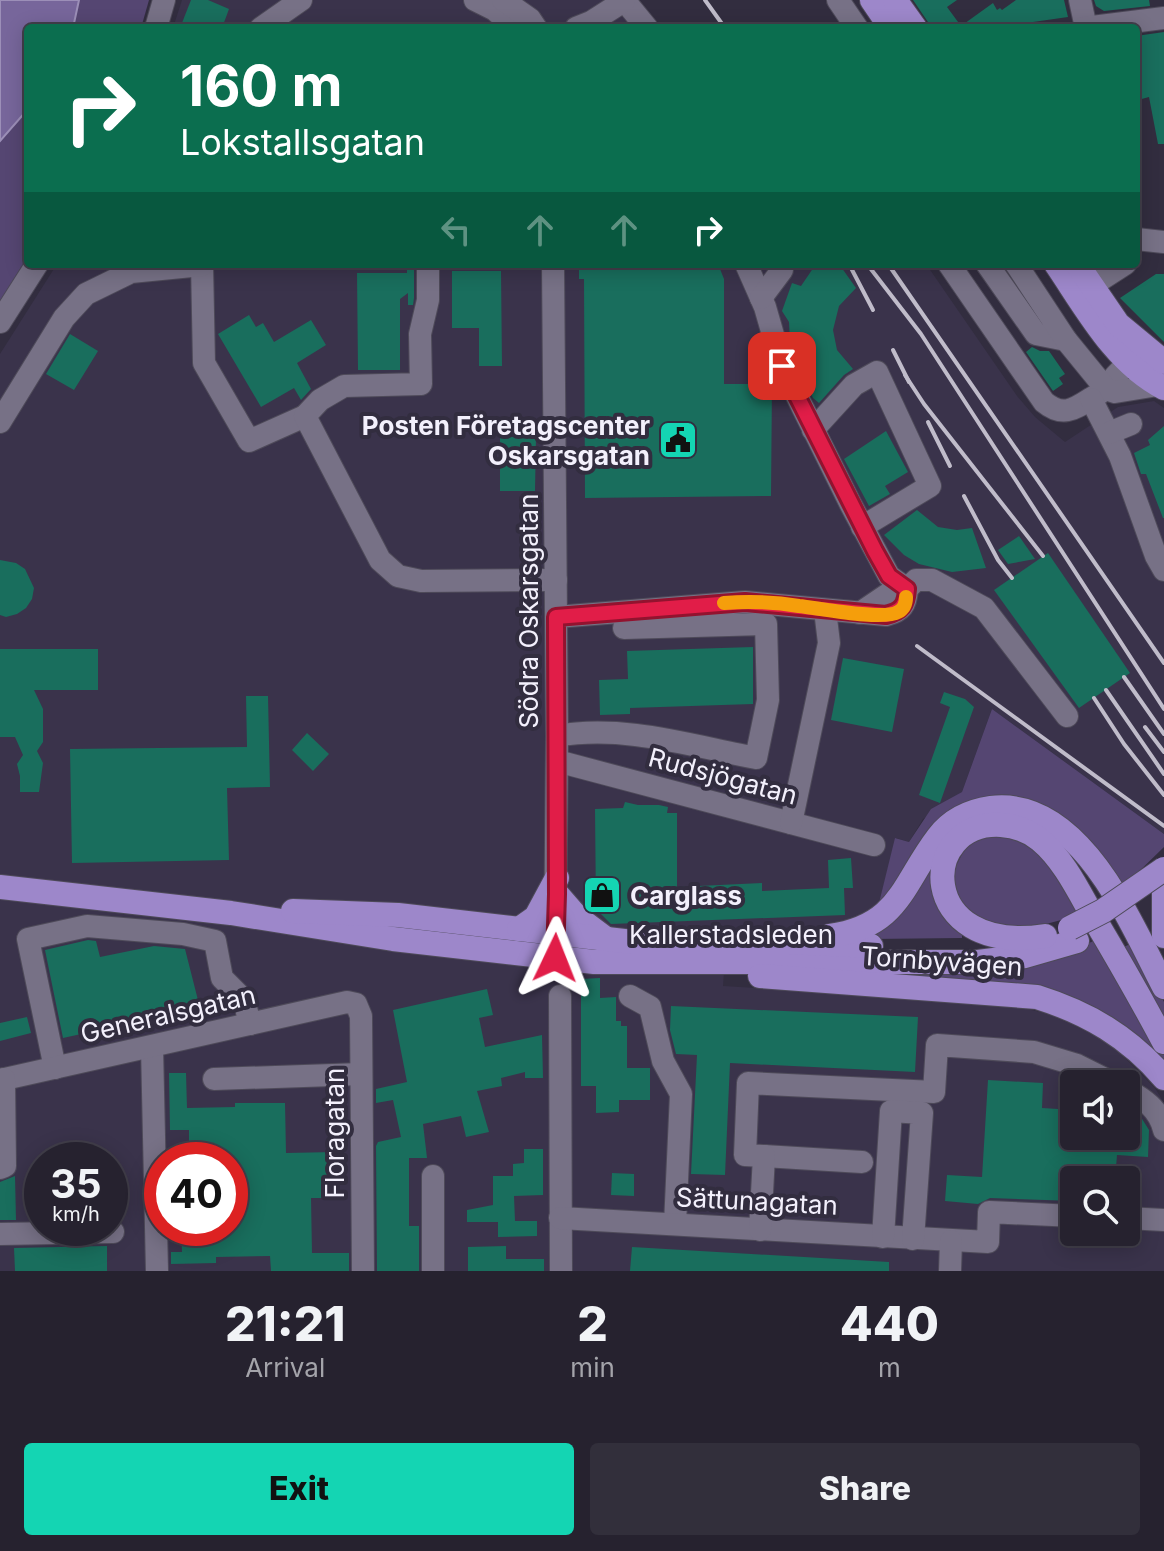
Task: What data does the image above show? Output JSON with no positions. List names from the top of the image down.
{
  "streets": {
    "main road": ["Kallerstadsleden", "Tornbyvägen"],
    "street": [
      "Södra Oskarsgatan",
      "Rudsjögatan",
      "Generalsgatan",
      "Floragatan",
      "Sättunagatan"
    ]
  },
  "crossings": [
    ["Södra Oskarsgatan", "Rudsjögatan"],
    ["Södra Oskarsgatan", "Kallerstadsleden"],
    ["Kallerstadsleden", "Tornbyvägen"],
    ["Generalsgatan", "Floragatan"]
  ],
  "places": {
    "public building": ["Posten Företagscenter Oskarsgatan"],
    "shop": ["Carglass"]
  },
  "page": {
    "turn": ["160 m", "Lokstallsgatan"],
    "speed": "35 km/h",
    "limit": "40",
    "eta": [
      "21:21",
      "Arrival",
      "2",
      "min",
      "440",
      "m"
    ],
    "buttons": ["Exit", "Share"]
  }
}
